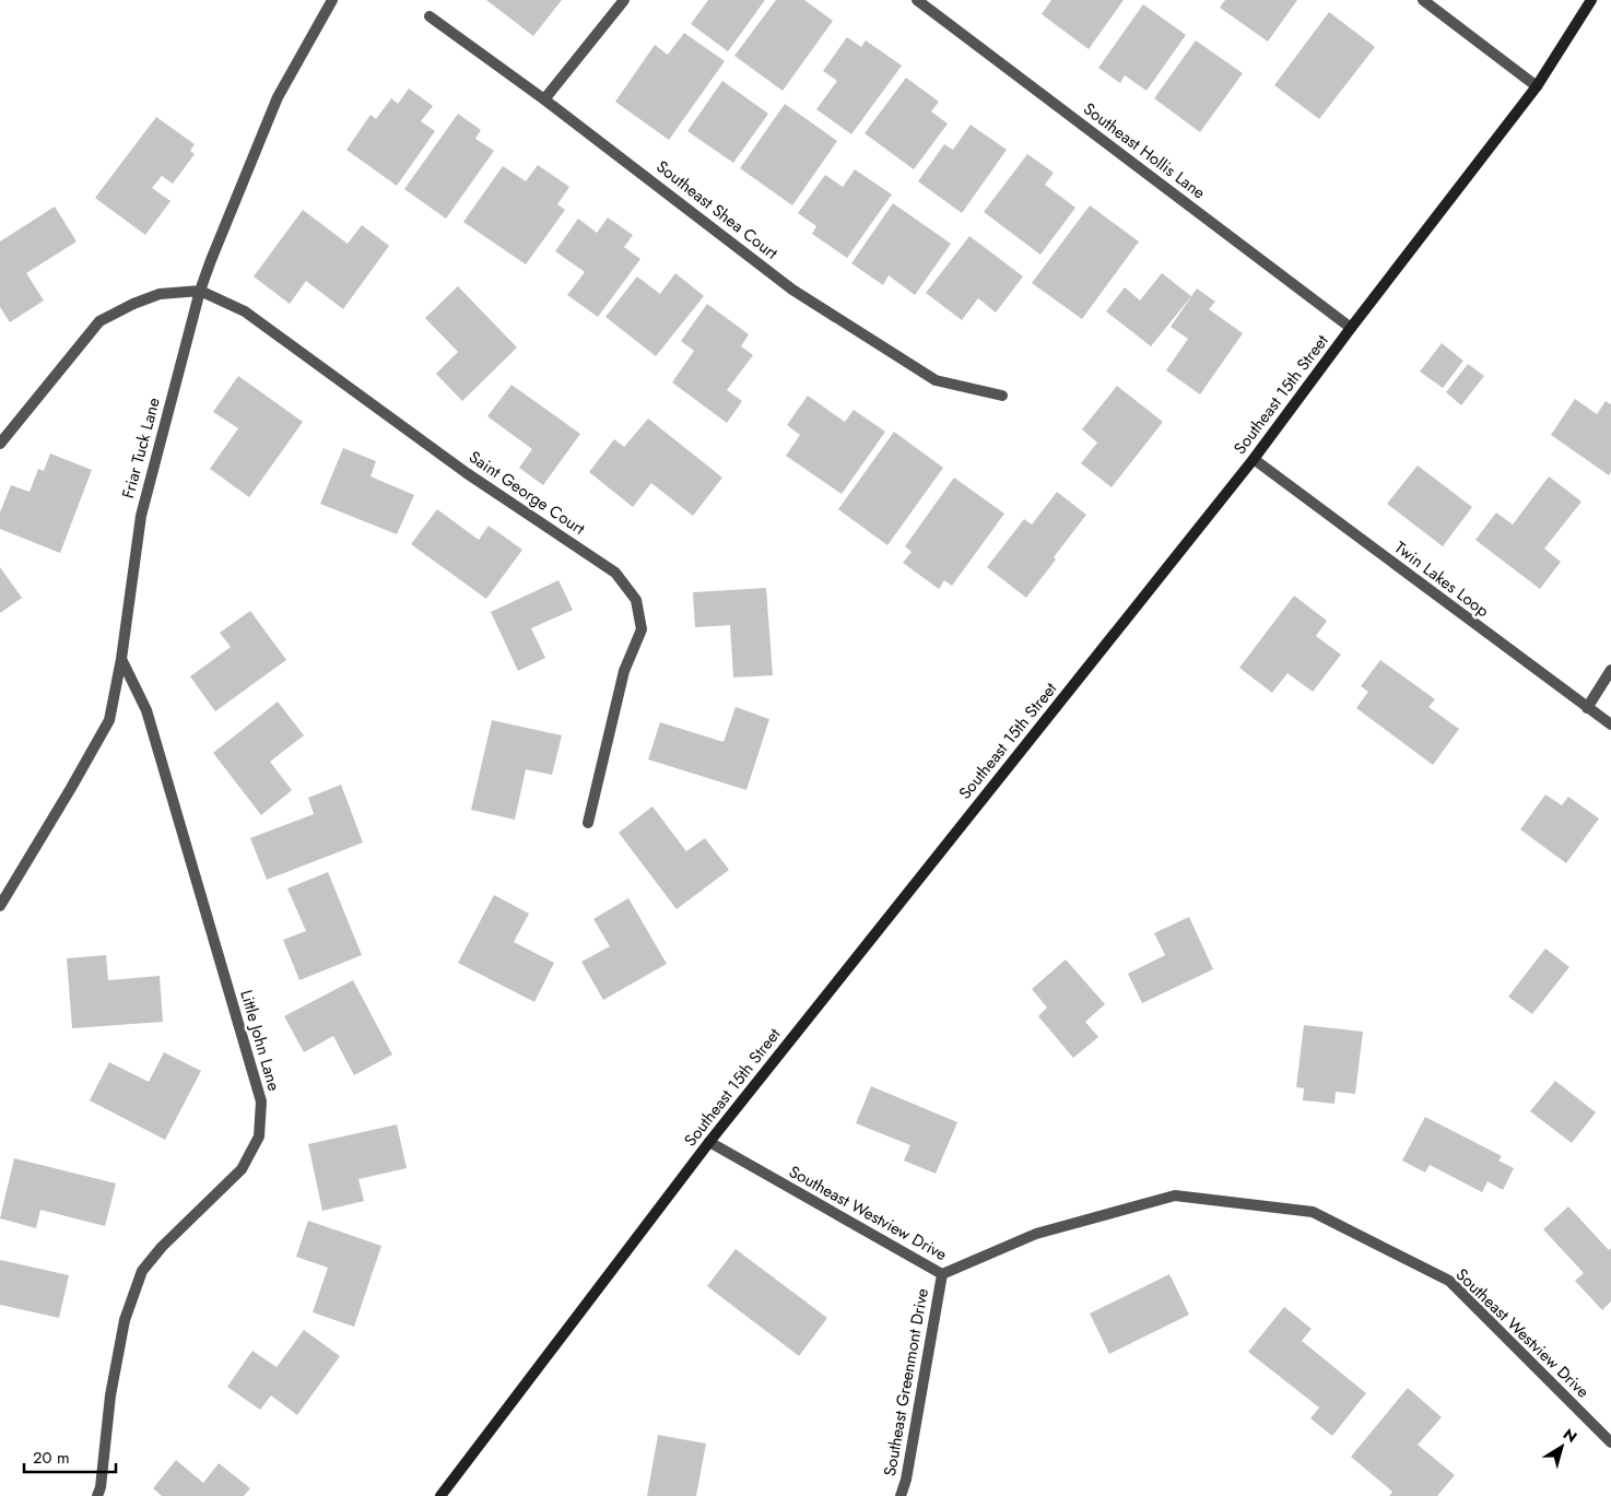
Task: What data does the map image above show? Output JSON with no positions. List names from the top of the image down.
{
  "streets": {
    "main road": ["Southeast 15th Street"],
    "street": [
      "Southeast Hollis Lane",
      "Southeast Shea Court",
      "Friar Tuck Lane",
      "Saint George Court",
      "Twin Lakes Loop",
      "Little John Lane",
      "Southeast Westview Drive",
      "Southeast Greenmont Drive"
    ]
  },
  "crossings": [
    ["Southeast Hollis Lane", "Southeast 15th Street"],
    ["Southeast 15th Street", "Twin Lakes Loop"],
    ["Southeast 15th Street", "Southeast Westview Drive"],
    ["Friar Tuck Lane", "Saint George Court"],
    ["Friar Tuck Lane", "Little John Lane"],
    ["Southeast Westview Drive", "Southeast Greenmont Drive"]
  ],
  "scale_bar": "20 m",
  "north": "top right"
}
